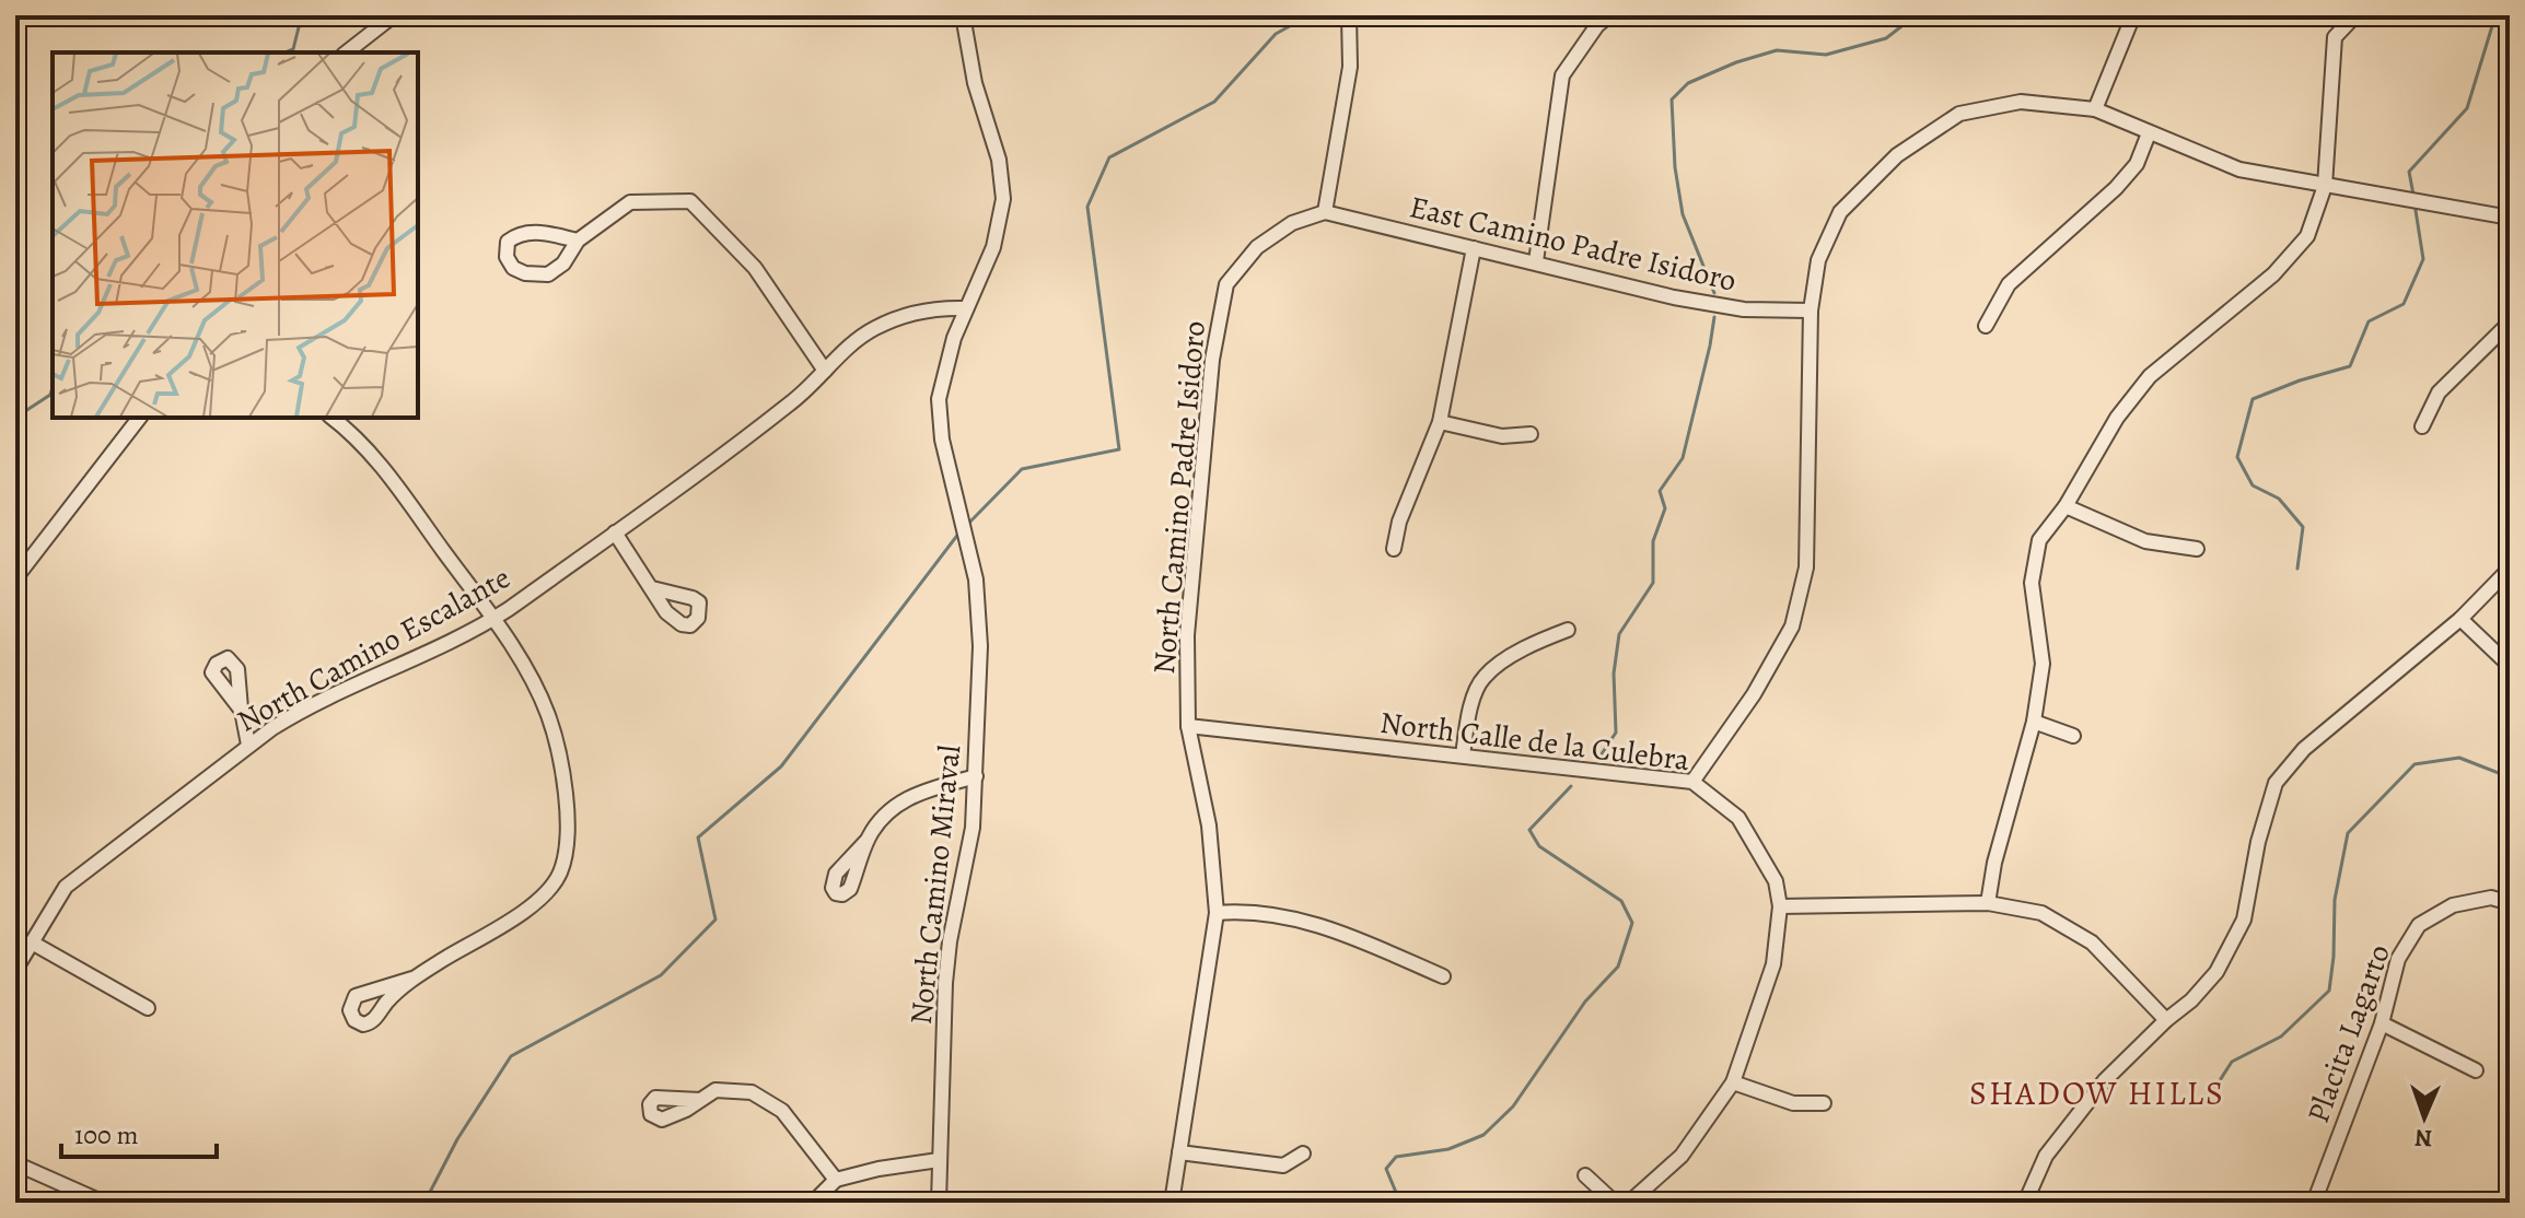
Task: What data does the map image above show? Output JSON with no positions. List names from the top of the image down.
{
  "streets": {
    "street": [
      "East Camino Padre Isidoro",
      "North Camino Padre Isidoro",
      "North Camino Escalante",
      "North Calle de la Culebra",
      "North Camino Miraval",
      "Placita Lagarto"
    ]
  },
  "crossings": [
    ["East Camino Padre Isidoro", "North Camino Padre Isidoro"],
    ["North Camino Padre Isidoro", "North Calle de la Culebra"],
    ["North Camino Escalante", "North Camino Miraval"]
  ],
  "districts": ["SHADOW HILLS"],
  "scale_bar": "100 m",
  "north": "bottom"
}
